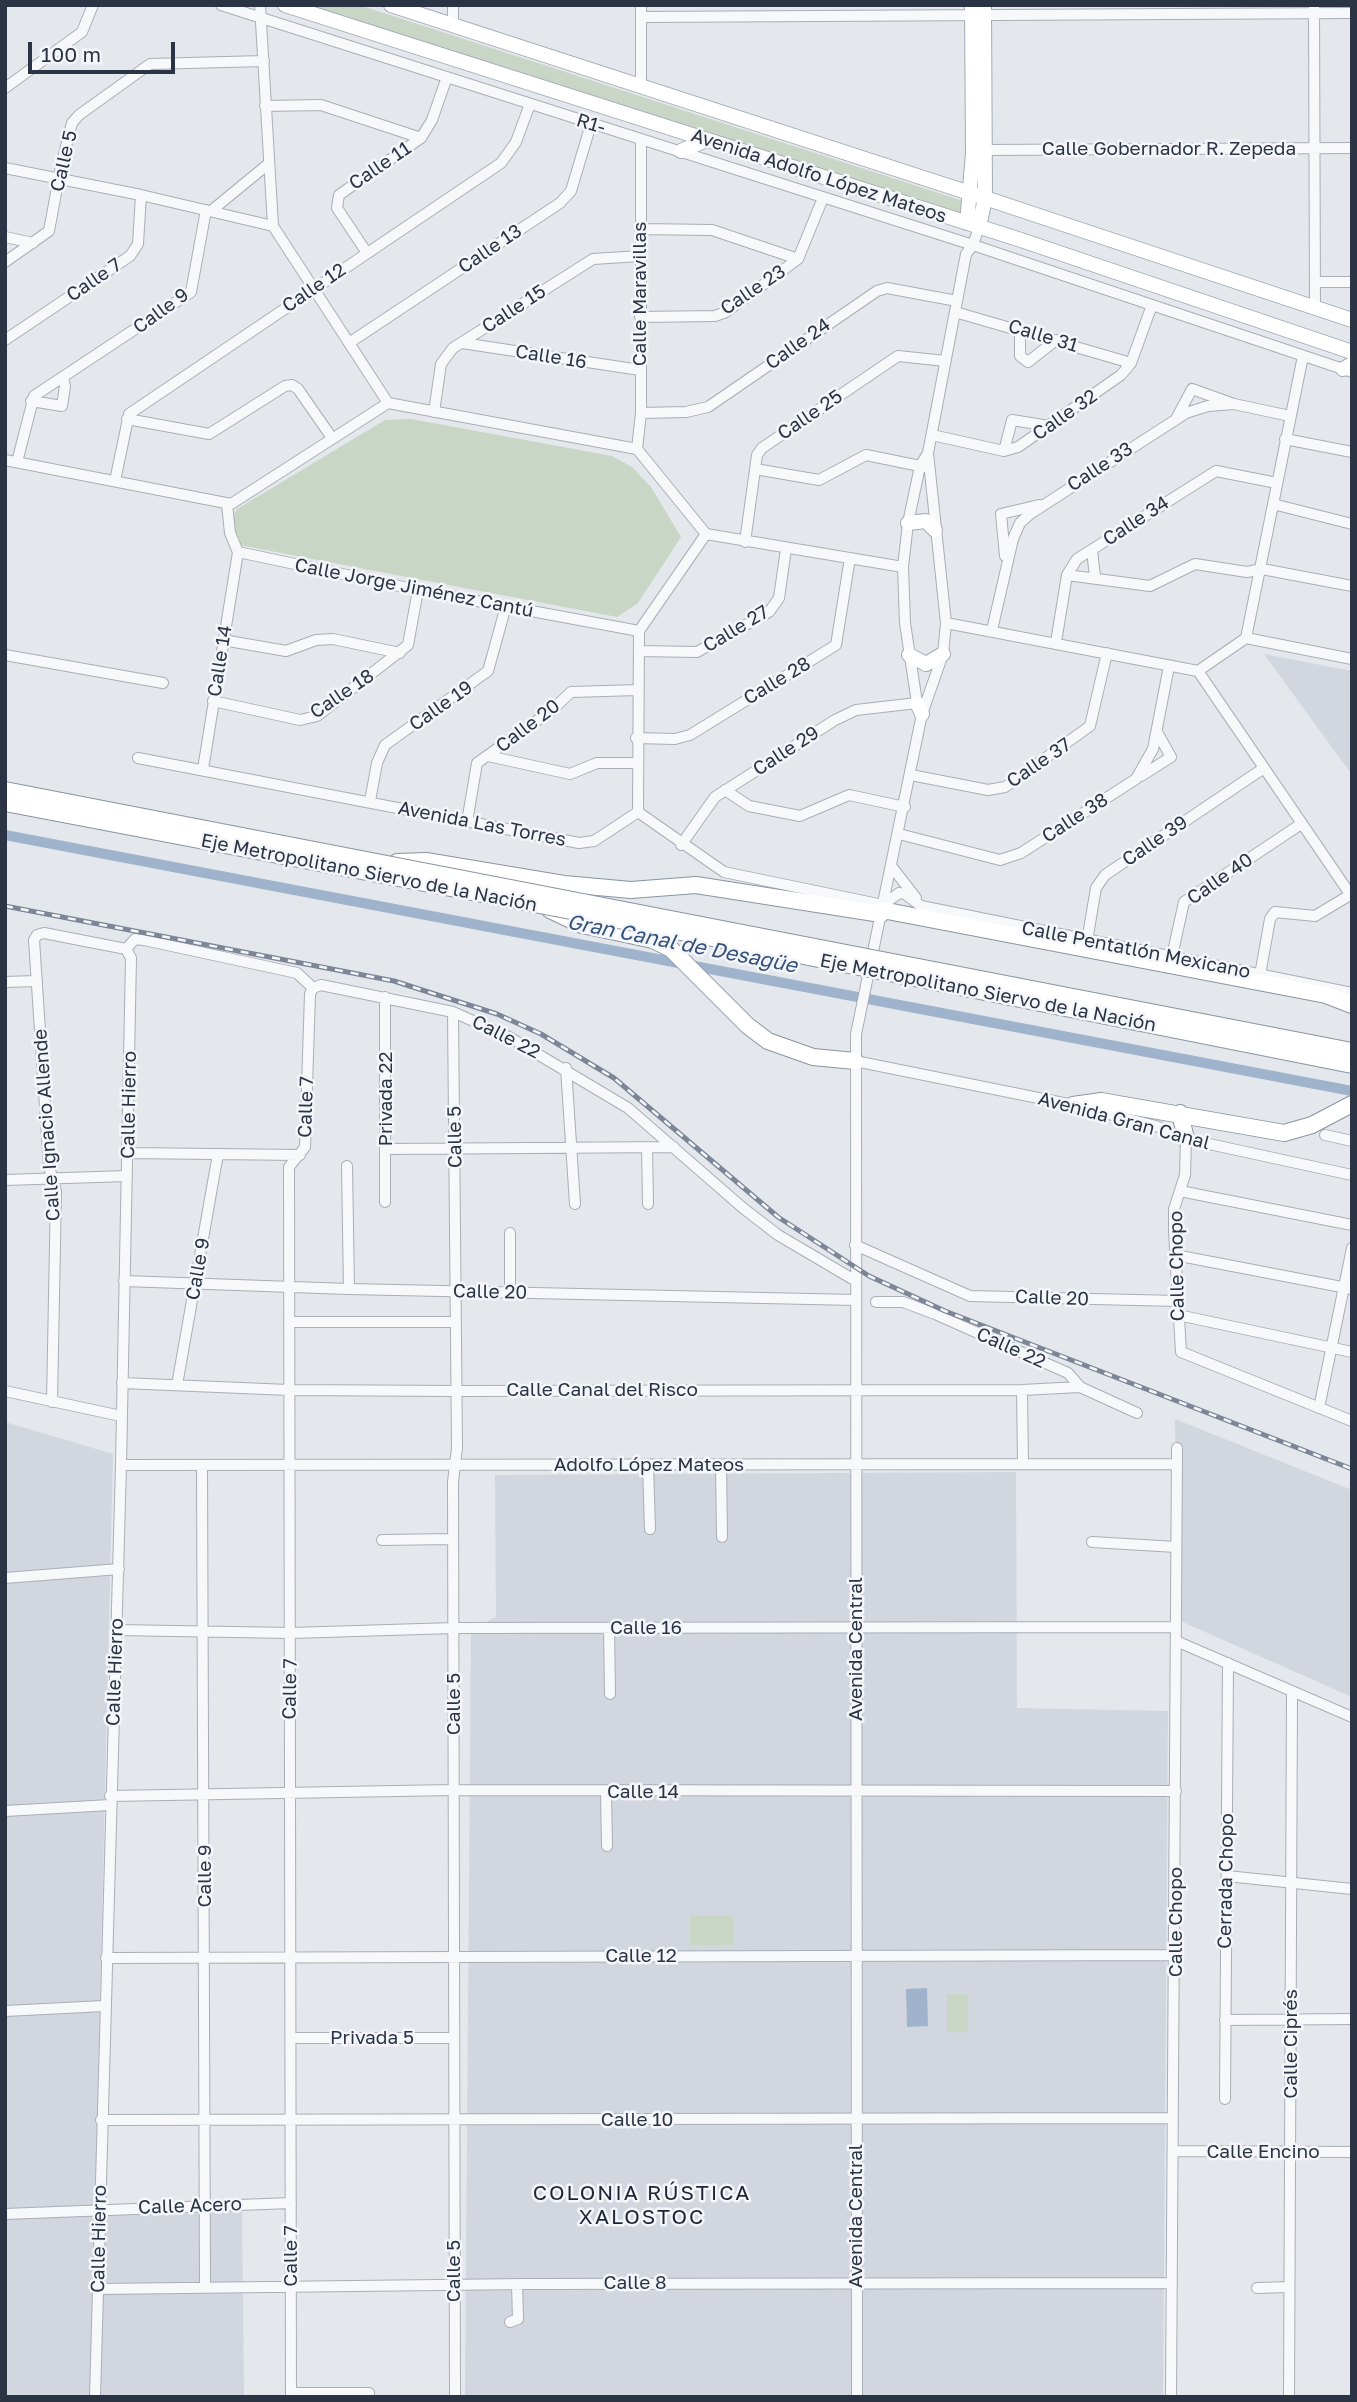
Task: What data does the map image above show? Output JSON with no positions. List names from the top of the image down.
{
  "streets": {
    "highway": ["Eje Metropolitano Siervo de la Nación"],
    "main road": ["Avenida Adolfo López Mateos"],
    "street": [
      "R1-",
      "Calle Gobernador R. Zepeda",
      "Calle 5",
      "Calle 11",
      "Calle 13",
      "Calle 7",
      "Calle 12",
      "Calle 23",
      "Calle Maravillas",
      "Calle 15",
      "Calle 9",
      "Calle 31",
      "Calle 24",
      "Calle 16",
      "Calle 25",
      "Calle 32",
      "Calle 33",
      "Calle 34",
      "Calle Jorge Jiménez Cantú",
      "Calle 27",
      "Calle 14",
      "Calle 28",
      "Calle 18",
      "Calle 19",
      "Calle 20",
      "Calle 29",
      "Calle 37",
      "Calle 38",
      "Avenida Las Torres",
      "Calle 39",
      "Calle 40",
      "Calle Pentatlón Mexicano",
      "Calle 22",
      "Privada 22",
      "Calle Hierro",
      "Avenida Gran Canal",
      "Calle Ignacio Allende",
      "Calle Chopo",
      "Calle Canal del Risco",
      "Adolfo López Mateos",
      "Avenida Central",
      "Cerrada Chopo",
      "Privada 5",
      "Calle Ciprés",
      "Calle 10",
      "Calle Encino",
      "Calle Acero",
      "Calle 8"
    ]
  },
  "crossings": [
    ["R1-", "Calle 11"],
    ["R1-", "Calle 13"],
    ["R1-", "Calle 12"],
    ["R1-", "Calle 23"],
    ["R1-", "Calle Maravillas"],
    ["R1-", "Calle 32"],
    ["Calle 5", "Calle 12"],
    ["Calle 5", "Calle 16"],
    ["Calle 5", "Calle 14"],
    ["Calle 5", "Calle 20"],
    ["Calle 5", "Calle 22"],
    ["Calle 5", "Calle Canal del Risco"],
    ["Calle 5", "Adolfo López Mateos"],
    ["Calle 5", "Privada 5"],
    ["Calle 5", "Calle 10"],
    ["Calle 5", "Calle 8"],
    ["Calle 11", "Calle 12"],
    ["Calle 7", "Calle 12"],
    ["Calle 7", "Calle 16"],
    ["Calle 7", "Calle 14"],
    ["Calle 7", "Calle 20"],
    ["Calle 7", "Calle 22"],
    ["Calle 7", "Calle Canal del Risco"],
    ["Calle 7", "Adolfo López Mateos"],
    ["Calle 7", "Privada 5"],
    ["Calle 7", "Calle 10"],
    ["Calle 7", "Calle Acero"],
    ["Calle 7", "Calle 8"],
    ["Calle 12", "Calle 9"],
    ["Calle 12", "Calle Hierro"],
    ["Calle 12", "Calle Chopo"],
    ["Calle 12", "Avenida Central"],
    ["Calle 23", "Calle Maravillas"],
    ["Calle Maravillas", "Calle 15"],
    ["Calle Maravillas", "Calle 24"],
    ["Calle Maravillas", "Calle 16"],
    ["Calle 15", "Calle 16"],
    ["Calle 9", "Calle 16"],
    ["Calle 9", "Calle 14"],
    ["Calle 9", "Calle 20"],
    ["Calle 9", "Calle Canal del Risco"],
    ["Calle 9", "Adolfo López Mateos"],
    ["Calle 9", "Calle 10"],
    ["Calle 9", "Calle Acero"],
    ["Calle 9", "Calle 8"],
    ["Calle 31", "Calle 24"],
    ["Calle 31", "Calle 32"],
    ["Calle 16", "Calle Hierro"],
    ["Calle 16", "Calle Chopo"],
    ["Calle 16", "Avenida Central"],
    ["Calle Jorge Jiménez Cantú", "Calle 14"],
    ["Calle Jorge Jiménez Cantú", "Calle 19"],
    ["Calle 14", "Calle 18"],
    ["Calle 14", "Avenida Las Torres"],
    ["Calle 14", "Calle Hierro"],
    ["Calle 14", "Calle Chopo"],
    ["Calle 14", "Avenida Central"],
    ["Calle 19", "Avenida Las Torres"],
    ["Calle 20", "Avenida Las Torres"],
    ["Calle 20", "Calle Hierro"],
    ["Calle 20", "Calle Chopo"],
    ["Calle 20", "Avenida Central"],
    ["Calle 29", "Avenida Central"],
    ["Calle 37", "Avenida Central"],
    ["Calle 38", "Avenida Central"],
    ["Calle 39", "Calle Pentatlón Mexicano"],
    ["Calle 40", "Calle Pentatlón Mexicano"],
    ["Calle Pentatlón Mexicano", "Avenida Central"],
    ["Calle 22", "Privada 22"],
    ["Calle 22", "Calle Canal del Risco"],
    ["Calle 22", "Avenida Central"],
    ["Calle Hierro", "Calle Ignacio Allende"],
    ["Calle Hierro", "Calle Canal del Risco"],
    ["Calle Hierro", "Adolfo López Mateos"],
    ["Calle Hierro", "Calle 10"],
    ["Calle Hierro", "Calle Acero"],
    ["Calle Hierro", "Calle 8"],
    ["Avenida Gran Canal", "Calle Chopo"],
    ["Avenida Gran Canal", "Avenida Central"],
    ["Calle Chopo", "Adolfo López Mateos"],
    ["Calle Chopo", "Calle 10"],
    ["Calle Chopo", "Calle Encino"],
    ["Calle Chopo", "Calle 8"],
    ["Calle Canal del Risco", "Avenida Central"],
    ["Adolfo López Mateos", "Avenida Central"],
    ["Avenida Central", "Calle 10"],
    ["Avenida Central", "Calle 8"],
    ["Calle Ciprés", "Calle Encino"]
  ],
  "districts": ["COLONIA RÚSTICA XALOSTOC"],
  "water": ["Gran Canal de Desagüe"],
  "scale_bar": "100 m"
}
